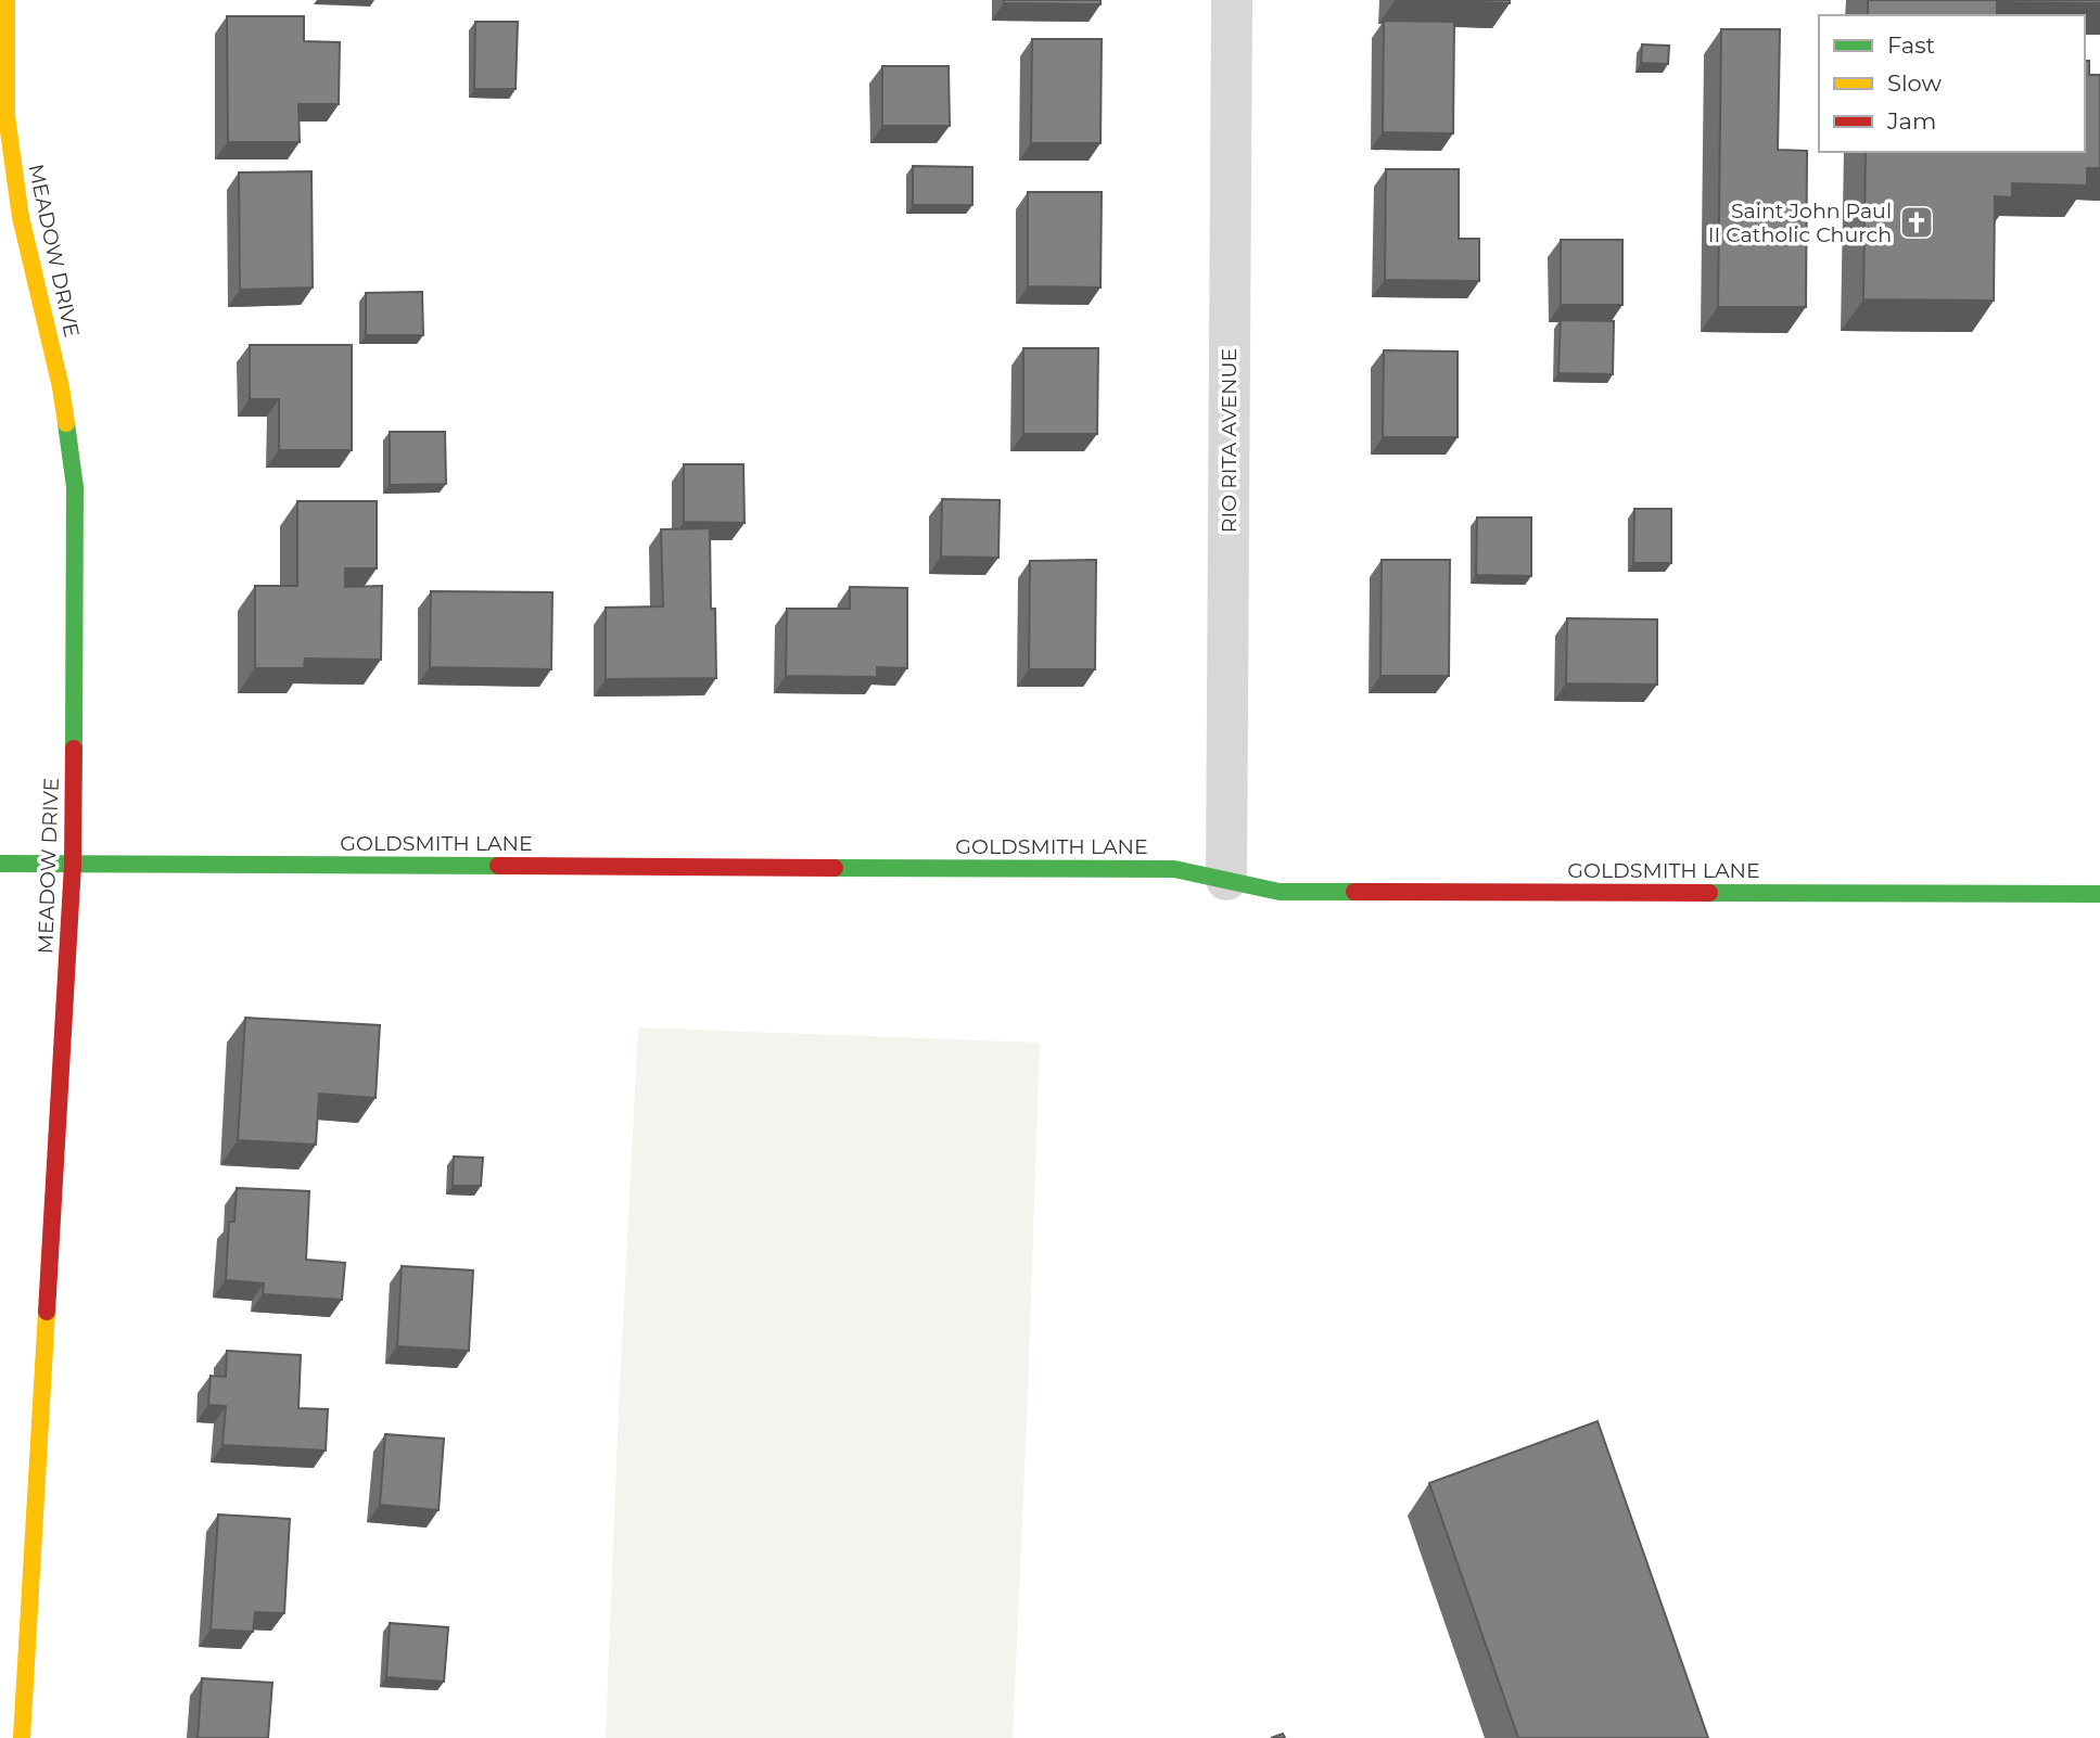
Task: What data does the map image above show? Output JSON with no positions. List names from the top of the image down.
{
  "streets": {
    "street": ["MEADOW DRIVE", "RIO RITA AVENUE", "GOLDSMITH LANE"]
  },
  "crossings": [
    ["MEADOW DRIVE", "GOLDSMITH LANE"],
    ["RIO RITA AVENUE", "GOLDSMITH LANE"]
  ],
  "places": {
    "church": ["Saint John Paul II Catholic Church"]
  },
  "legend": ["Fast", "Slow", "Jam"]
}
